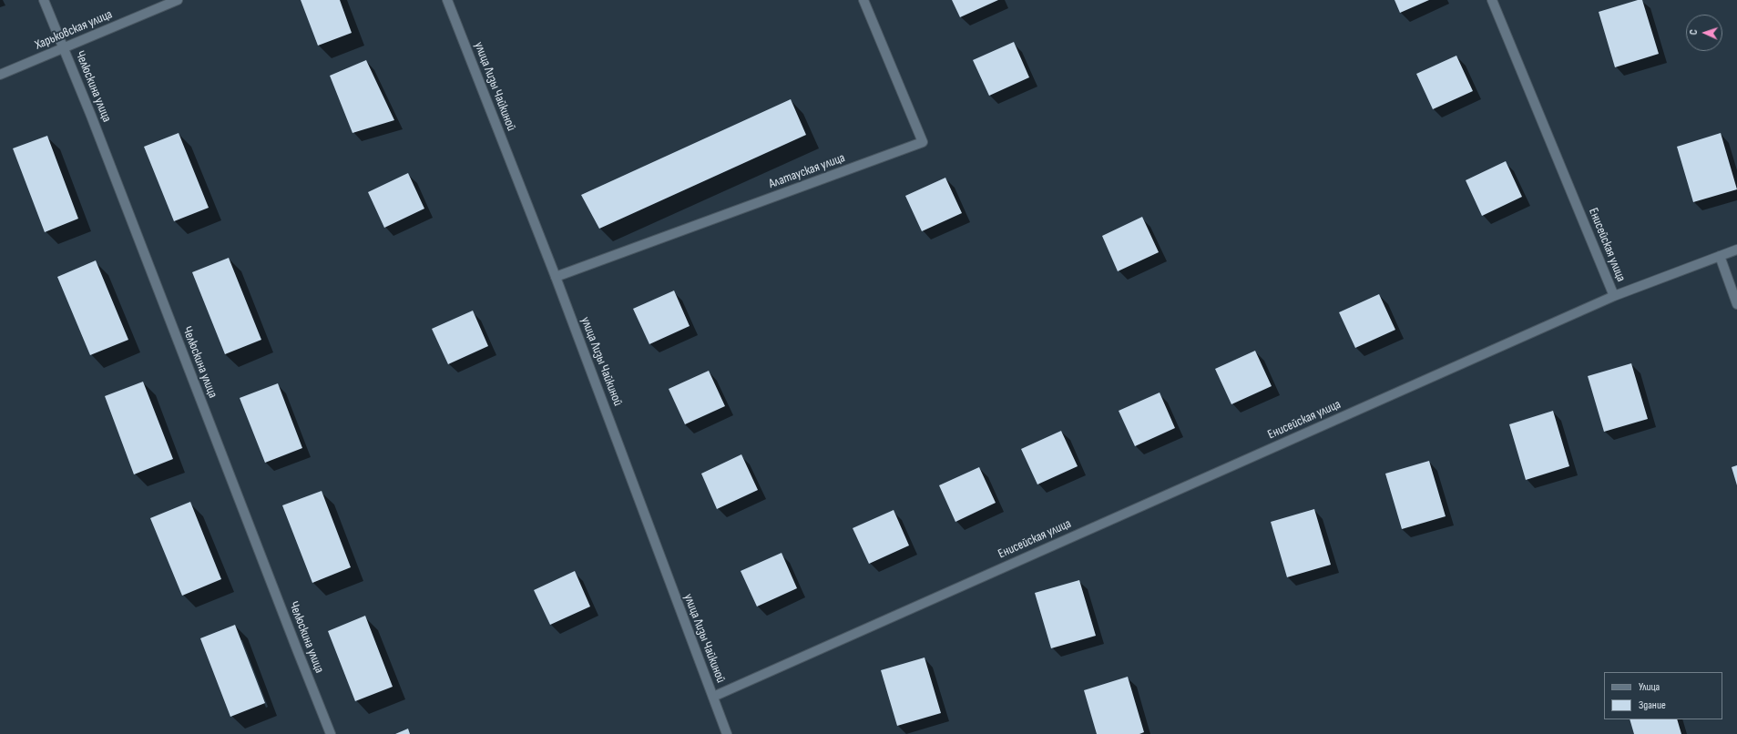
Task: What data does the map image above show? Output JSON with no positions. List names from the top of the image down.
{
  "streets": {
    "street": [
      "Харьковская улица",
      "Челюскина улица",
      "улица Лизы Чайкиной",
      "Алатауская улица",
      "Енисейская улица"
    ]
  },
  "crossings": [
    ["Харьковская улица", "Челюскина улица"],
    ["улица Лизы Чайкиной", "Алатауская улица"],
    ["улица Лизы Чайкиной", "Енисейская улица"]
  ],
  "legend": ["Улица", "Здание"],
  "north": "left"
}
